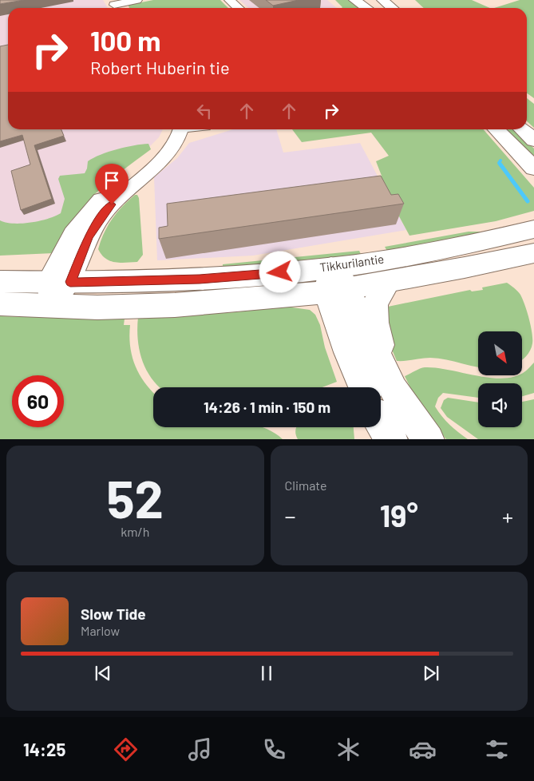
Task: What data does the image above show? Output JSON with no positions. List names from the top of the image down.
{
  "streets": {
    "main road": ["Tikkurilantie"]
  },
  "north": "bottom right",
  "page": {
    "turn": ["100 m", "Robert Huberin tie"],
    "limit": "60",
    "trip": "14:26 · 1 min · 150 m",
    "tile": [
      ["52", "km/h"],
      "Climate"
    ],
    "heat": ["−", "19°", "+"],
    "song": ["Slow Tide", "Marlow"],
    "tabs": "14:25"
  }
}
